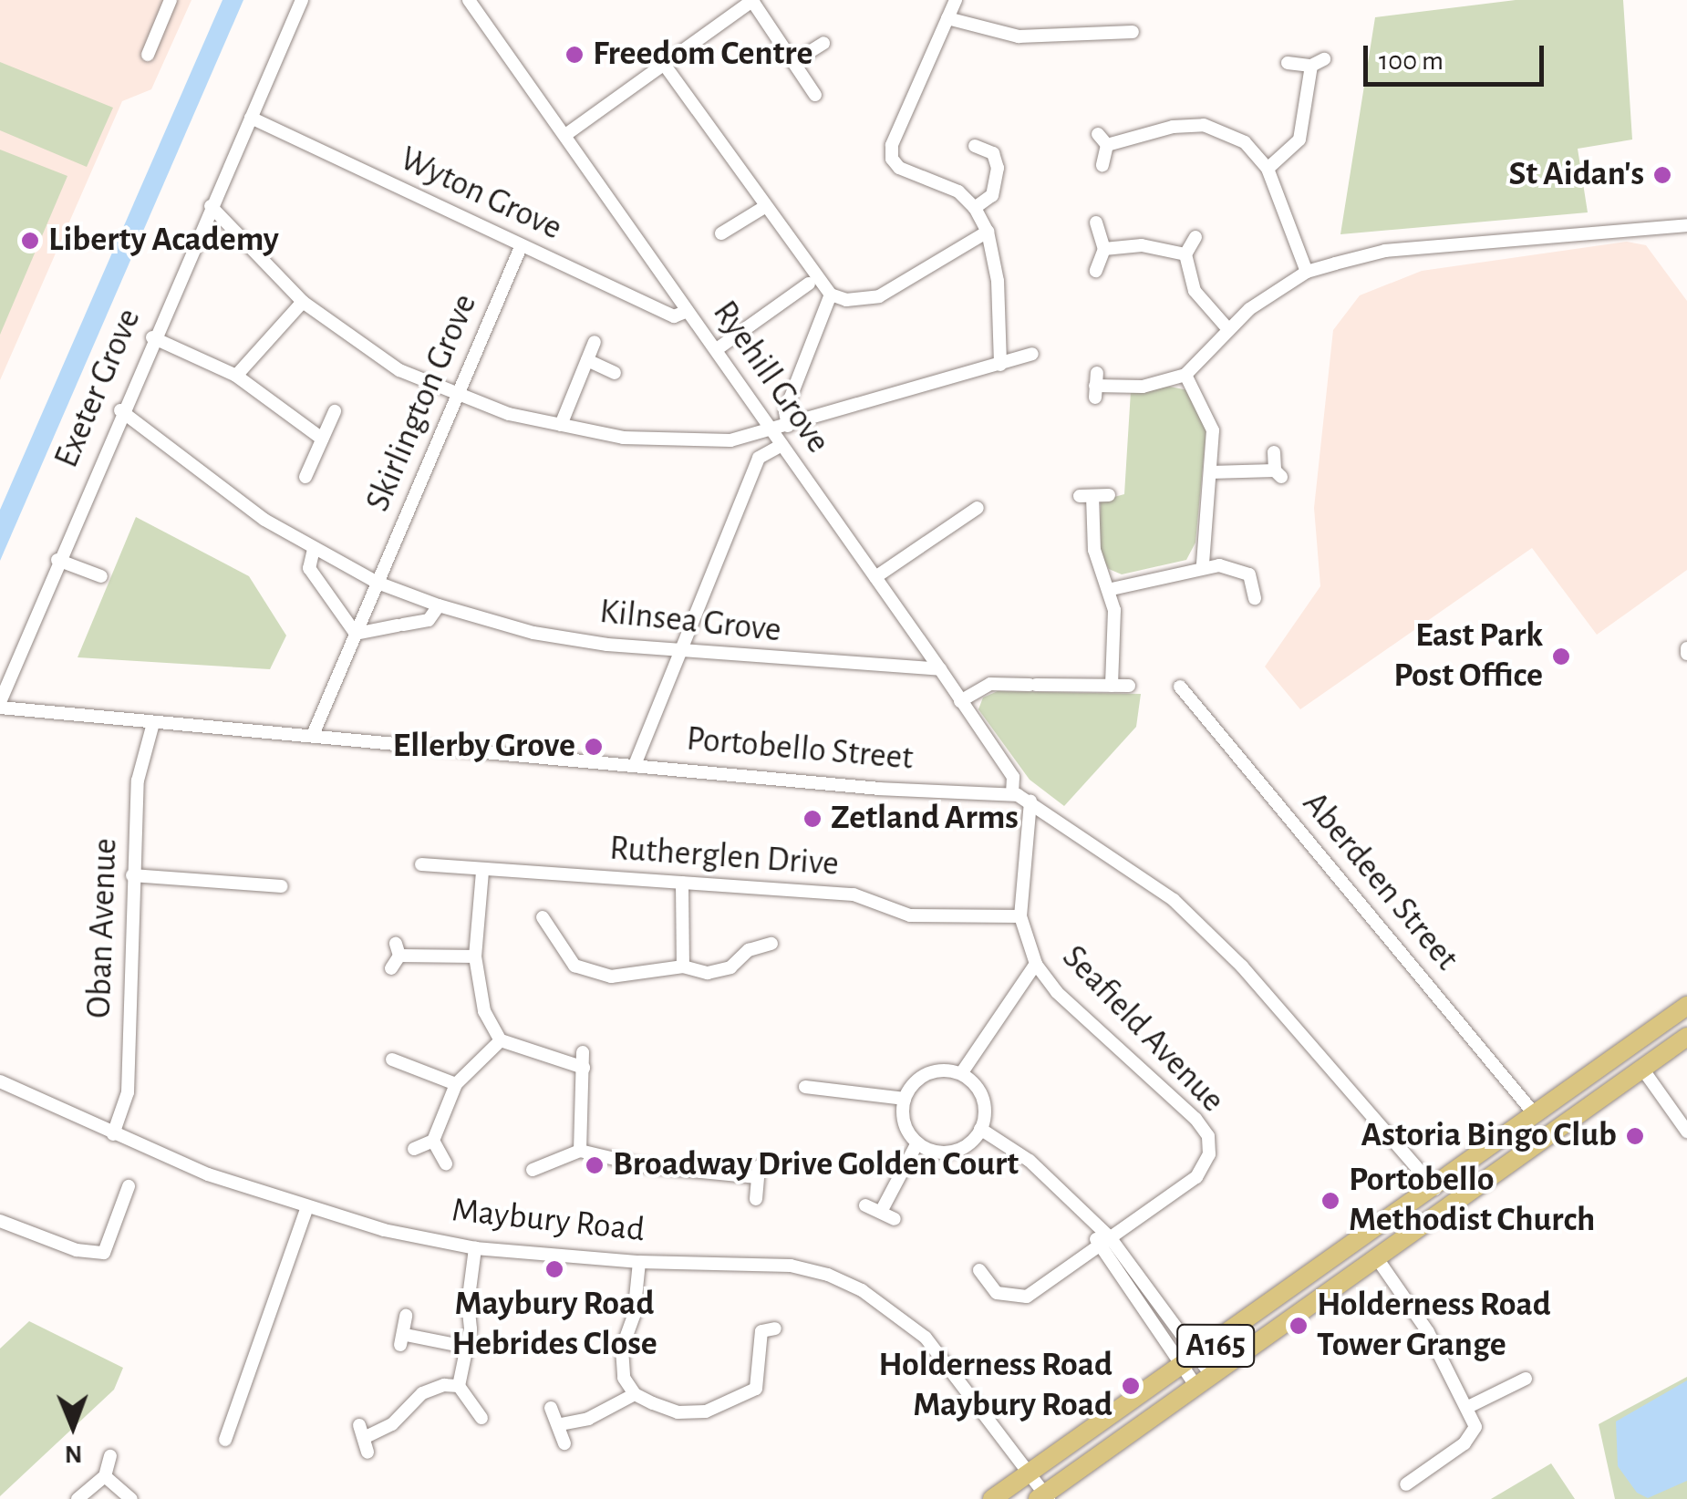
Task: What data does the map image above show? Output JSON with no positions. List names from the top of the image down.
{
  "streets": {
    "highway": ["A165"],
    "street": [
      "Wyton Grove",
      "Ryehill Grove",
      "Exeter Grove",
      "Skirlington Grove",
      "Kilnsea Grove",
      "Portobello Street",
      "Rutherglen Drive",
      "Aberdeen Street",
      "Oban Avenue",
      "Seafield Avenue",
      "Maybury Road"
    ]
  },
  "crossings": [
    ["Wyton Grove", "Ryehill Grove"],
    ["Wyton Grove", "Exeter Grove"],
    ["Wyton Grove", "Skirlington Grove"],
    ["Ryehill Grove", "Kilnsea Grove"],
    ["Ryehill Grove", "Portobello Street"],
    ["Exeter Grove", "Kilnsea Grove"],
    ["Exeter Grove", "Portobello Street"],
    ["Skirlington Grove", "Kilnsea Grove"],
    ["Skirlington Grove", "Portobello Street"],
    ["Portobello Street", "Oban Avenue"],
    ["Portobello Street", "Seafield Avenue"],
    ["Portobello Street", "A165"],
    ["Rutherglen Drive", "Seafield Avenue"],
    ["Aberdeen Street", "A165"],
    ["Oban Avenue", "Maybury Road"],
    ["Maybury Road", "A165"]
  ],
  "places": [
    "Freedom Centre",
    "St Aidan's",
    "Liberty Academy",
    "East Park Post Office",
    "Ellerby Grove",
    "Zetland Arms",
    "Astoria Bingo Club",
    "Broadway Drive Golden Court",
    "Portobello Methodist Church",
    "Maybury Road Hebrides Close",
    "Holderness Road Tower Grange",
    "Holderness Road Maybury Road"
  ],
  "scale_bar": "100 m",
  "north": "bottom"
}
